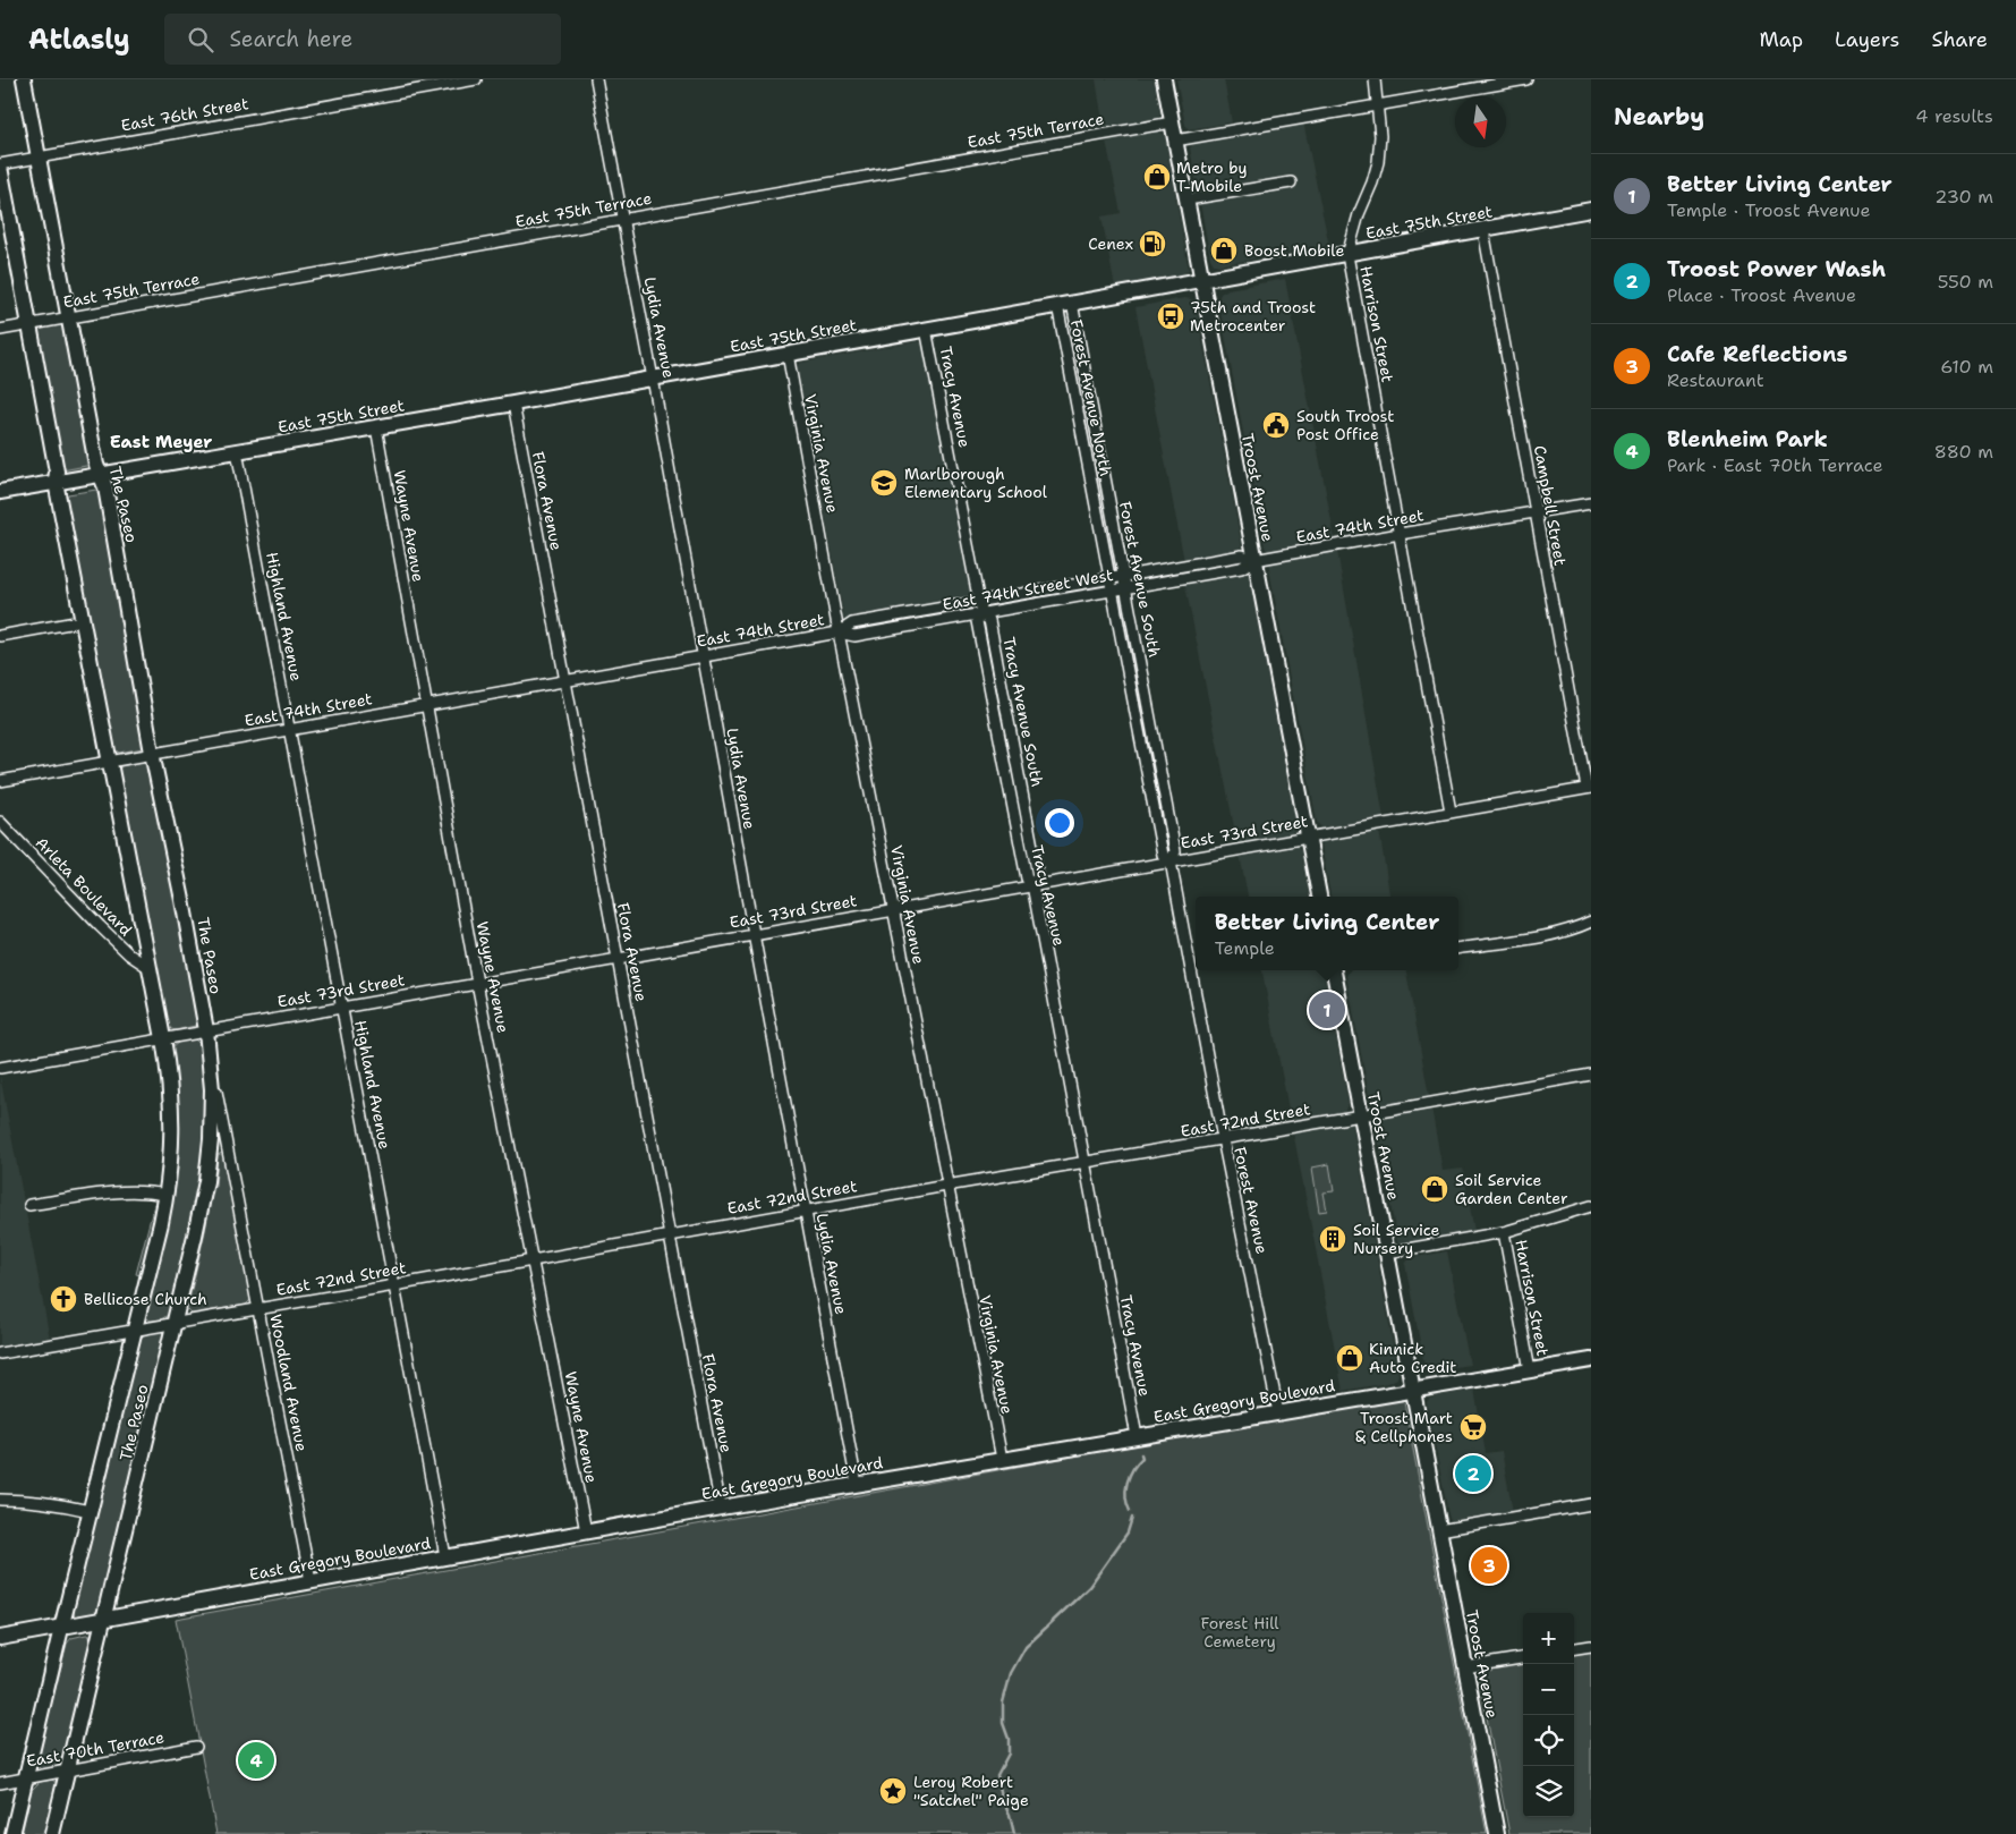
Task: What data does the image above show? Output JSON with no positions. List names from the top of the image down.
{
  "streets": {
    "main road": [
      "East 75th Street",
      "Troost Avenue",
      "The Paseo",
      "East Gregory Boulevard"
    ],
    "street": [
      "East 76th Street",
      "East 75th Terrace",
      "Harrison Street",
      "Lydia Avenue",
      "Tracy Avenue",
      "Forest Avenue North",
      "Virginia Avenue",
      "Flora Avenue",
      "Campbell Street",
      "Wayne Avenue",
      "East 74th Street",
      "Forest Avenue South",
      "East 74th Street West",
      "Highland Avenue",
      "East 73rd Street",
      "Arleta Boulevard",
      "East 72nd Street",
      "Forest Avenue",
      "Woodland Avenue",
      "East 70th Terrace"
    ]
  },
  "crossings": [
    ["East 76th Street", "The Paseo"],
    ["East 75th Terrace", "Lydia Avenue"],
    ["East 75th Terrace", "Troost Avenue"],
    ["East 75th Terrace", "The Paseo"],
    ["East 75th Street", "Harrison Street"],
    ["East 75th Street", "Lydia Avenue"],
    ["East 75th Street", "Tracy Avenue"],
    ["East 75th Street", "Forest Avenue North"],
    ["East 75th Street", "Virginia Avenue"],
    ["East 75th Street", "Troost Avenue"],
    ["East 75th Street", "Flora Avenue"],
    ["East 75th Street", "The Paseo"],
    ["East 75th Street", "Campbell Street"],
    ["East 75th Street", "Wayne Avenue"],
    ["East 75th Street", "Forest Avenue South"],
    ["East 75th Street", "Highland Avenue"],
    ["Harrison Street", "East 74th Street"],
    ["Harrison Street", "East 73rd Street"],
    ["Harrison Street", "East Gregory Boulevard"],
    ["Lydia Avenue", "East 74th Street"],
    ["Lydia Avenue", "East 73rd Street"],
    ["Lydia Avenue", "East 72nd Street"],
    ["Lydia Avenue", "East Gregory Boulevard"],
    ["Tracy Avenue", "East 74th Street"],
    ["Tracy Avenue", "East 74th Street West"],
    ["Tracy Avenue", "East 73rd Street"],
    ["Tracy Avenue", "East 72nd Street"],
    ["Tracy Avenue", "East Gregory Boulevard"],
    ["Forest Avenue North", "East 74th Street"],
    ["Forest Avenue North", "Forest Avenue South"],
    ["Forest Avenue North", "East 74th Street West"],
    ["Forest Avenue North", "East 73rd Street"],
    ["Forest Avenue North", "Forest Avenue"],
    ["Virginia Avenue", "East 74th Street"],
    ["Virginia Avenue", "East 74th Street West"],
    ["Virginia Avenue", "East 73rd Street"],
    ["Virginia Avenue", "East 72nd Street"],
    ["Virginia Avenue", "East Gregory Boulevard"],
    ["Troost Avenue", "East 74th Street"],
    ["Troost Avenue", "East 74th Street West"],
    ["Troost Avenue", "East 73rd Street"],
    ["Troost Avenue", "East 72nd Street"],
    ["Troost Avenue", "East Gregory Boulevard"],
    ["Flora Avenue", "East 74th Street"],
    ["Flora Avenue", "East 73rd Street"],
    ["Flora Avenue", "East 72nd Street"],
    ["Flora Avenue", "East Gregory Boulevard"],
    ["The Paseo", "East 74th Street"],
    ["The Paseo", "East 73rd Street"],
    ["The Paseo", "Arleta Boulevard"],
    ["The Paseo", "East 72nd Street"],
    ["The Paseo", "Woodland Avenue"],
    ["The Paseo", "East Gregory Boulevard"],
    ["The Paseo", "East 70th Terrace"],
    ["Campbell Street", "East 74th Street"],
    ["Campbell Street", "East 73rd Street"],
    ["Wayne Avenue", "East 74th Street"],
    ["Wayne Avenue", "East 73rd Street"],
    ["Wayne Avenue", "East 72nd Street"],
    ["Wayne Avenue", "East Gregory Boulevard"],
    ["East 74th Street", "Forest Avenue South"],
    ["East 74th Street", "East 74th Street West"],
    ["East 74th Street", "Highland Avenue"],
    ["Forest Avenue South", "East 74th Street West"],
    ["Forest Avenue South", "East 73rd Street"],
    ["Forest Avenue South", "Forest Avenue"],
    ["Highland Avenue", "East 73rd Street"],
    ["Highland Avenue", "East 72nd Street"],
    ["Highland Avenue", "East Gregory Boulevard"],
    ["East 73rd Street", "Forest Avenue"],
    ["East 72nd Street", "Forest Avenue"],
    ["East 72nd Street", "Woodland Avenue"],
    ["Forest Avenue", "East Gregory Boulevard"],
    ["Woodland Avenue", "East Gregory Boulevard"]
  ],
  "districts": ["East Meyer"],
  "parks": ["Forest Hill Cemetery"],
  "places": {
    "shop": [
      "Metro by T-Mobile",
      "Boost Mobile",
      "Soil Service Garden Center",
      "Kinnick Auto Credit"
    ],
    "fuel station": ["Cenex"],
    "bus stop": ["75th and Troost Metrocenter"],
    "public building": ["South Troost Post Office"],
    "school or university": ["Marlborough Elementary School"],
    "building": ["Soil Service Nursery"],
    "church": ["Bellicose Church"],
    "supermarket": ["Troost Mart & Cellphones"],
    "place": ["Leroy Robert \"Satchel\" Paige"]
  },
  "north": "bottom",
  "page": {
    "header": "Atlasly",
    "search": "Search here",
    "nav": ["Map", "Layers", "Share"],
    "heading": ["Nearby", "4 results"],
    "list": [
      {
        "mark": "1",
        "name": "Better Living Center",
        "note": "Temple · Troost Avenue",
        "value": "230 m"
      },
      {
        "mark": "2",
        "name": "Troost Power Wash",
        "note": "Place · Troost Avenue",
        "value": "550 m"
      },
      {
        "mark": "3",
        "name": "Cafe Reflections",
        "note": "Restaurant",
        "value": "610 m"
      },
      {
        "mark": "4",
        "name": "Blenheim Park",
        "note": "Park · East 70th Terrace",
        "value": "880 m"
      }
    ],
    "popup": ["Better Living Center", "Temple"],
    "pins": [
      "1",
      "2",
      "3",
      "4"
    ],
    "map_buttons": ["+", "−"]
  }
}
